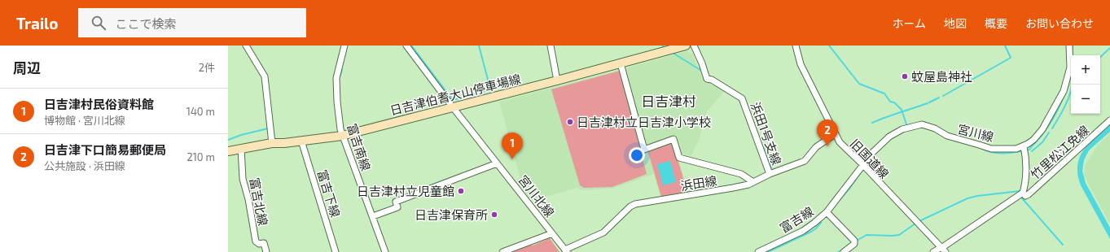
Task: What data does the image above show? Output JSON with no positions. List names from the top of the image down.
{
  "streets": {
    "main road": ["日吉津伯耆大山停車場線"],
    "street": [
      "宮川線",
      "浜田1号支線",
      "富吉南線",
      "竹里松江免線",
      "旧国道線",
      "浜田線",
      "富吉下線",
      "宮川北線",
      "富吉北線",
      "富吉線"
    ]
  },
  "crossings": [
    ["日吉津伯耆大山停車場線", "富吉南線"],
    ["日吉津伯耆大山停車場線", "富吉下線"],
    ["日吉津伯耆大山停車場線", "宮川北線"],
    ["日吉津伯耆大山停車場線", "富吉北線"],
    ["宮川線", "旧国道線"],
    ["宮川線", "富吉線"],
    ["浜田1号支線", "浜田線"],
    ["旧国道線", "浜田線"],
    ["旧国道線", "富吉線"],
    ["浜田線", "宮川北線"]
  ],
  "districts": ["日吉津村"],
  "places": [
    "蚊屋島神社",
    "日吉津村立日吉津小学校",
    "日吉津村立児童館",
    "日吉津保育所"
  ],
  "page": {
    "header": "Trailo",
    "search": "ここで検索",
    "nav": [
      "ホーム",
      "地図",
      "概要",
      "お問い合わせ"
    ],
    "heading": ["周辺", "2件"],
    "map_buttons": ["+", "−"],
    "list": [
      {
        "mark": "1",
        "name": "日吉津村民俗資料館",
        "note": "博物館 · 宮川北線",
        "value": "140 m"
      },
      {
        "mark": "2",
        "name": "日吉津下口簡易郵便局",
        "note": "公共施設 · 浜田線",
        "value": "210 m"
      }
    ],
    "pins": ["2", "1"]
  }
}
